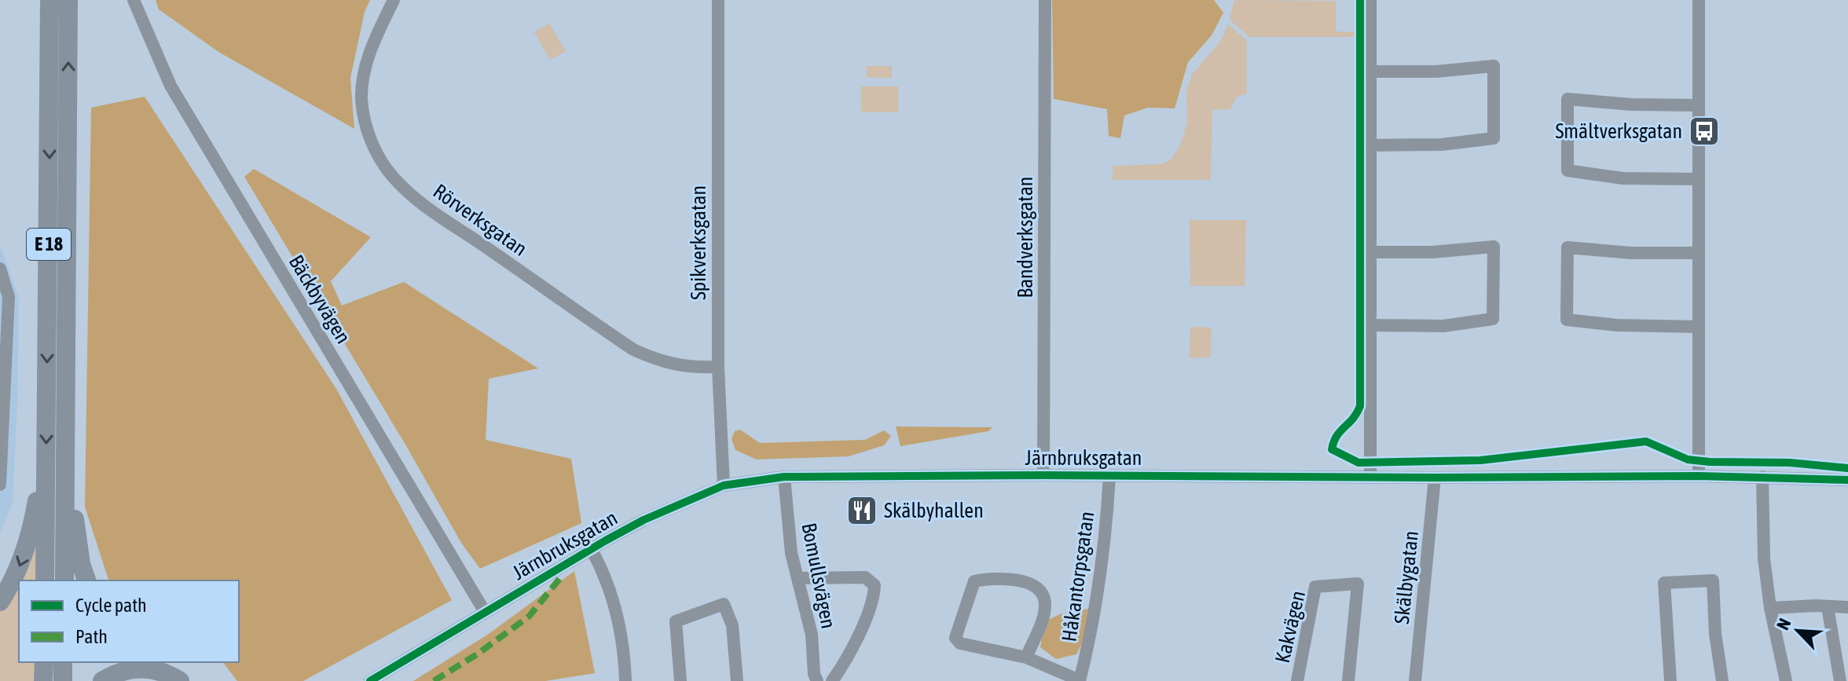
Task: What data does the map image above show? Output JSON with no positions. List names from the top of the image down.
{
  "streets": {
    "highway": ["E 18"],
    "street": [
      "Rörverksgatan",
      "Bandverksgatan",
      "Spikverksgatan",
      "Bäckbyvägen",
      "Järnbruksgatan",
      "Bomullsvägen",
      "Håkantorpsgatan",
      "Skälbygatan",
      "Kakvägen"
    ]
  },
  "crossings": [
    ["Rörverksgatan", "Spikverksgatan"],
    ["Bandverksgatan", "Järnbruksgatan"],
    ["Spikverksgatan", "Järnbruksgatan"],
    ["Bäckbyvägen", "Järnbruksgatan"],
    ["Järnbruksgatan", "Bomullsvägen"],
    ["Järnbruksgatan", "Håkantorpsgatan"],
    ["Järnbruksgatan", "Skälbygatan"]
  ],
  "places": {
    "bus stop": ["Smältverksgatan"],
    "restaurant": ["Skälbyhallen"]
  },
  "legend": ["Cycle path", "Path"],
  "north": "top left"
}
